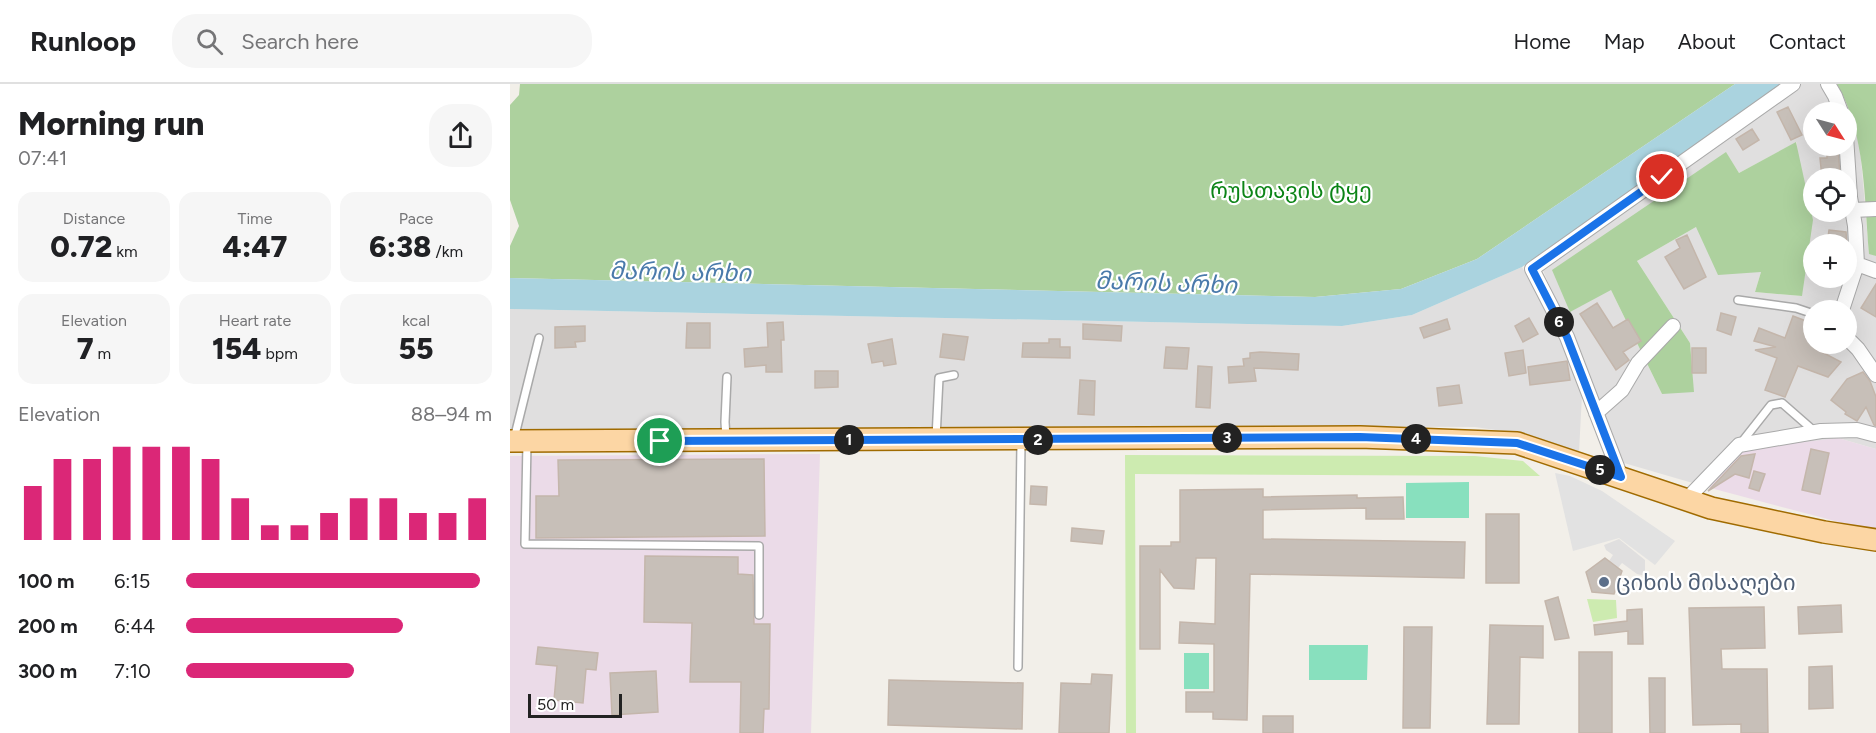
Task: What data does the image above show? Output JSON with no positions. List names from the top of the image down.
{
  "water": ["მარის არხი"],
  "parks": ["რუსთავის ტყე"],
  "places": ["ციხის მისაღები"],
  "scale_bar": "50 m",
  "north": "bottom right",
  "page": {
    "header": "Runloop",
    "search": "Search here",
    "nav": [
      "Home",
      "Map",
      "About",
      "Contact"
    ],
    "heading": ["Morning run", "07:41"],
    "map_buttons": ["+", "−"],
    "stats": [
      ["Distance", "0.72 km"],
      ["Time", "4:47"],
      ["Pace", "6:38 /km"],
      ["Elevation", "7 m"],
      ["Heart rate", "154 bpm"],
      ["kcal", "55"]
    ],
    "pins": [
      "6",
      "3",
      "4",
      "1",
      "2",
      "5"
    ],
    "chart": ["Elevation", "88–94 m"],
    "list": [
      {
        "name": "100 m",
        "note": "6:15"
      },
      {
        "name": "200 m",
        "note": "6:44"
      },
      {
        "name": "300 m",
        "note": "7:10"
      }
    ],
    "scale": "50 m"
  }
}
